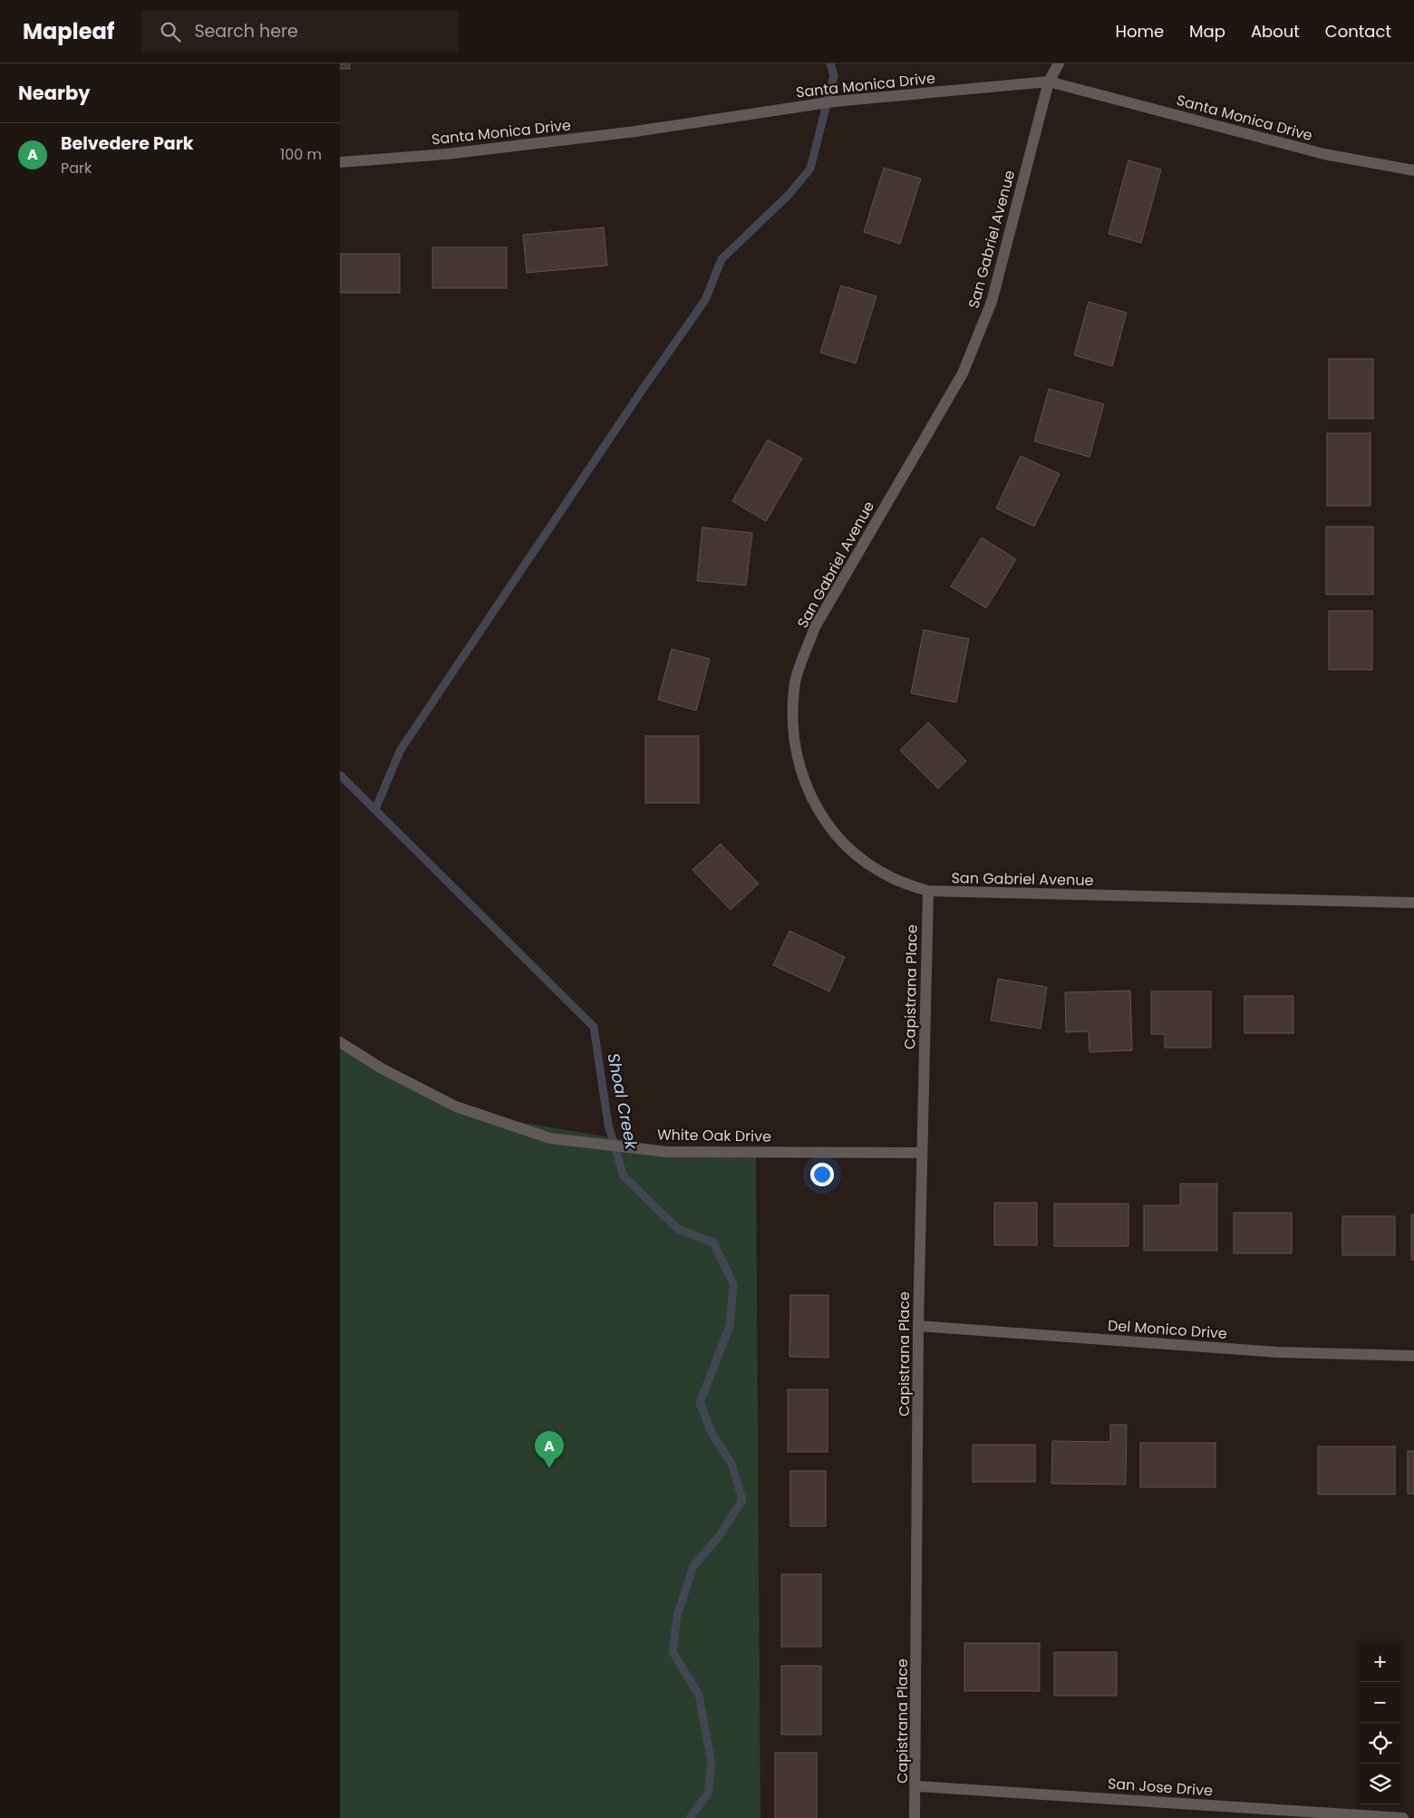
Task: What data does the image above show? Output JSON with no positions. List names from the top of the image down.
{
  "streets": {
    "street": [
      "Santa Monica Drive",
      "San Gabriel Avenue",
      "Capistrana Place",
      "White Oak Drive",
      "Del Monico Drive",
      "San Jose Drive"
    ]
  },
  "crossings": [
    ["Santa Monica Drive", "San Gabriel Avenue"],
    ["San Gabriel Avenue", "Capistrana Place"],
    ["Capistrana Place", "White Oak Drive"],
    ["Capistrana Place", "Del Monico Drive"],
    ["Capistrana Place", "San Jose Drive"]
  ],
  "water": ["Shoal Creek"],
  "page": {
    "header": "Mapleaf",
    "search": "Search here",
    "nav": [
      "Home",
      "Map",
      "About",
      "Contact"
    ],
    "heading": "Nearby",
    "list": [
      {
        "mark": "A",
        "name": "Belvedere Park",
        "note": "Park",
        "value": "100 m"
      }
    ],
    "pins": "A",
    "map_buttons": ["+", "−"]
  }
}
